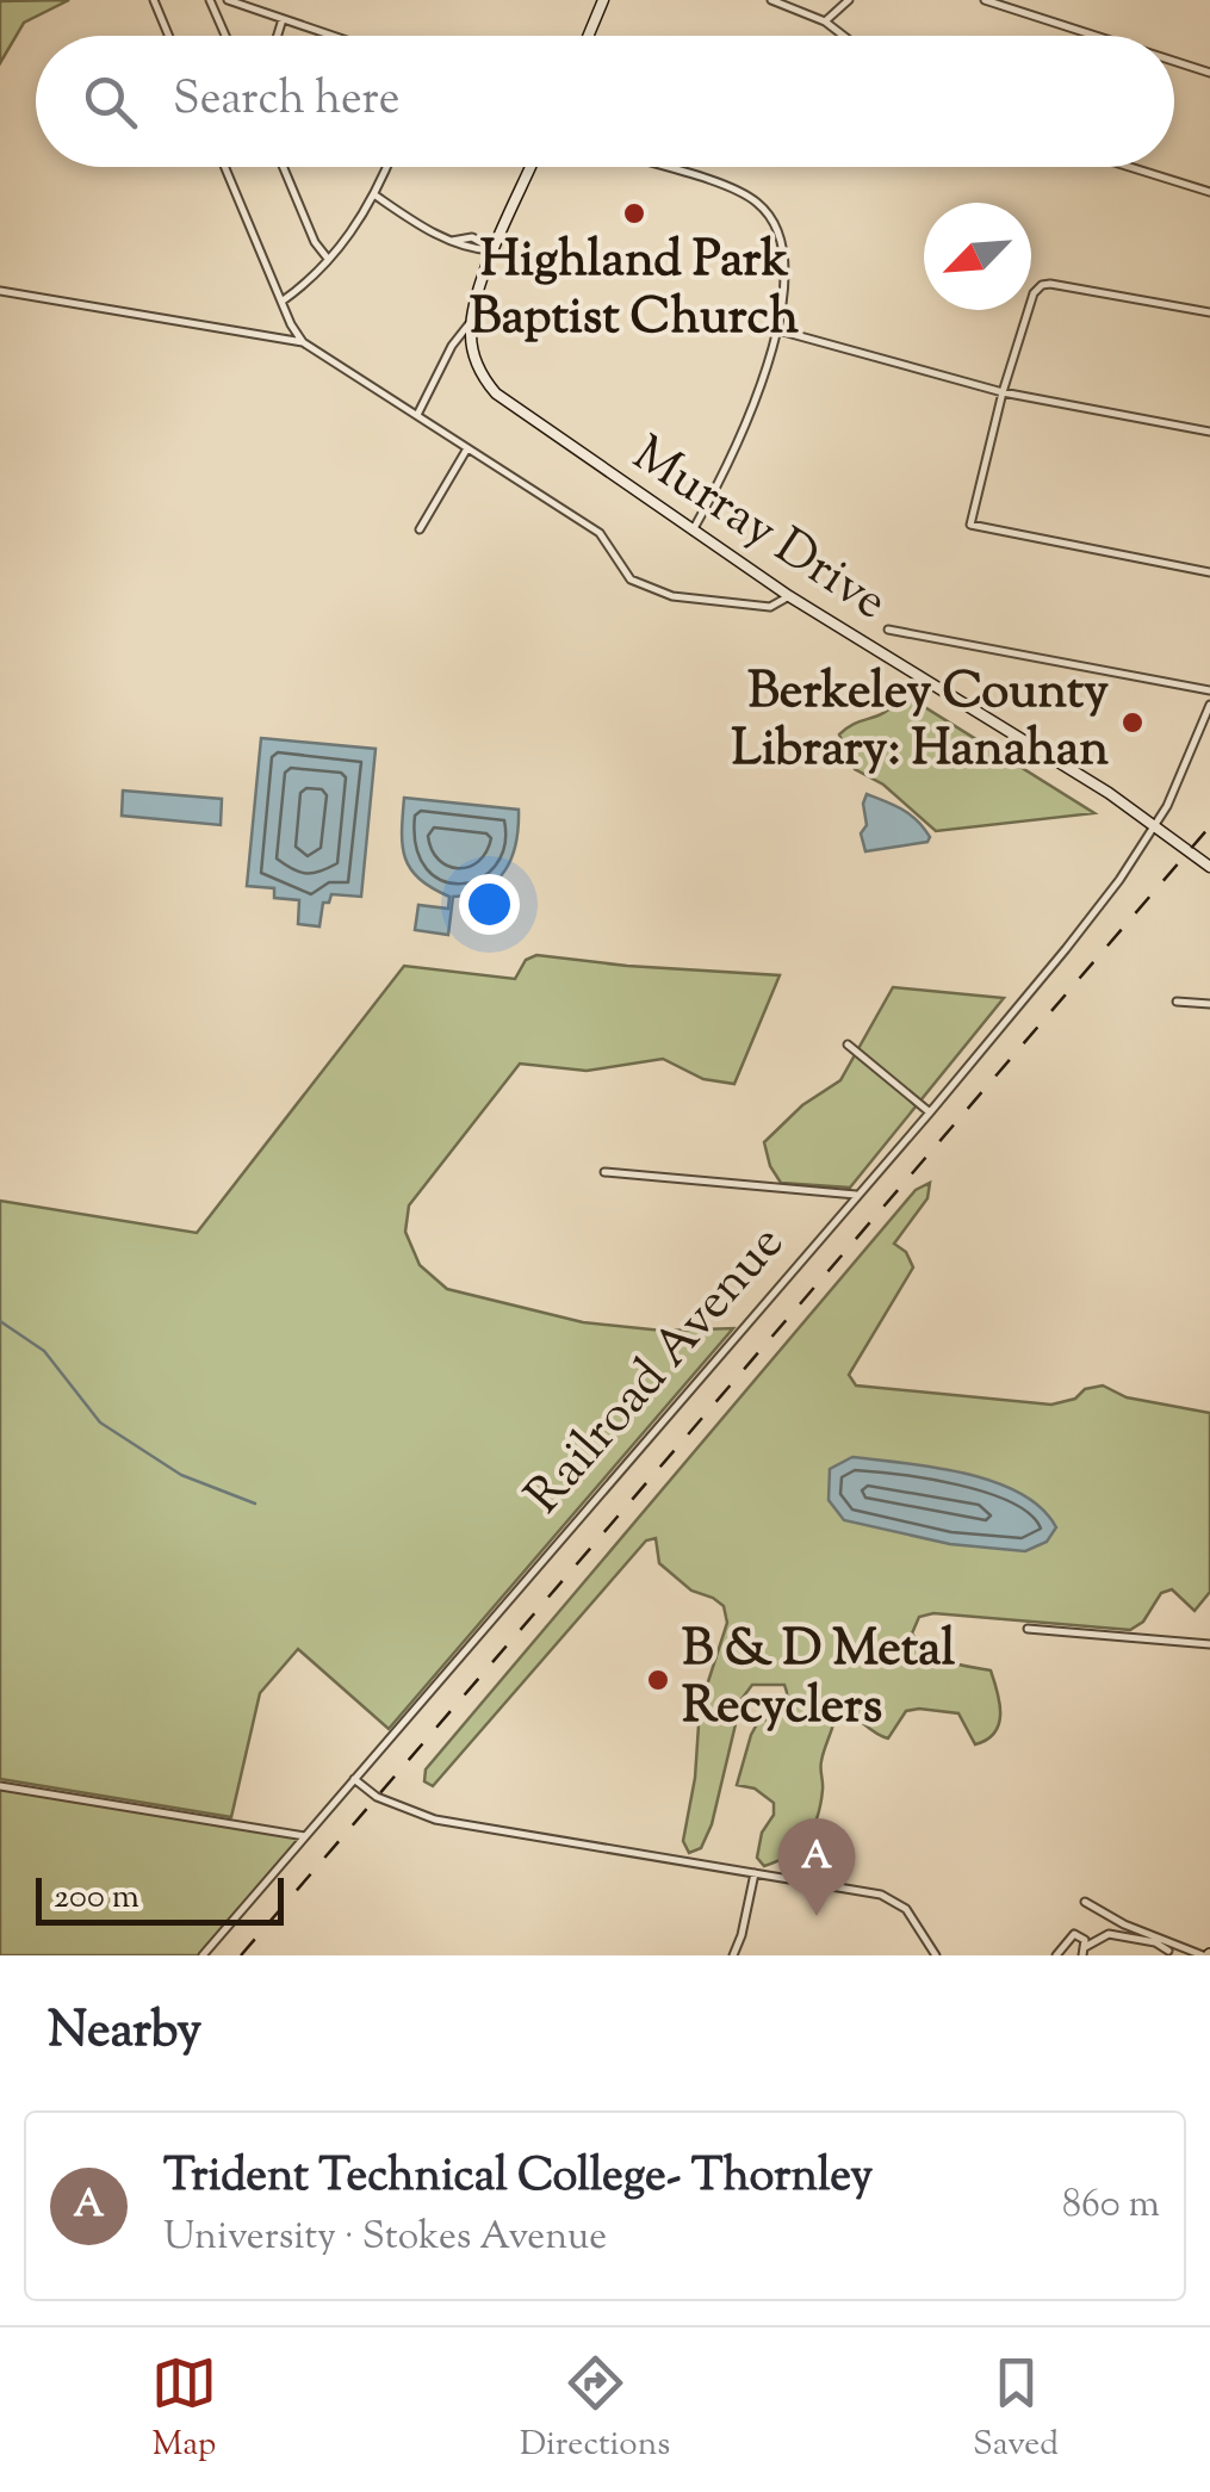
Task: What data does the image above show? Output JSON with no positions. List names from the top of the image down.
{
  "streets": {
    "street": ["Murray Drive", "Railroad Avenue"]
  },
  "crossings": [
    ["Murray Drive", "Railroad Avenue"]
  ],
  "places": ["Highland Park Baptist Church", "Berkeley County Library: Hanahan", "B & D Metal Recyclers"],
  "scale_bar": "200 m",
  "north": "bottom left",
  "page": {
    "search": "Search here",
    "pins": "A",
    "scale": "200 m",
    "heading": "Nearby",
    "list": [
      {
        "mark": "A",
        "name": "Trident Technical College- Thornley",
        "note": "University · Stokes Avenue",
        "value": "860 m"
      }
    ],
    "nav": ["Map", "Directions", "Saved"]
  }
}
